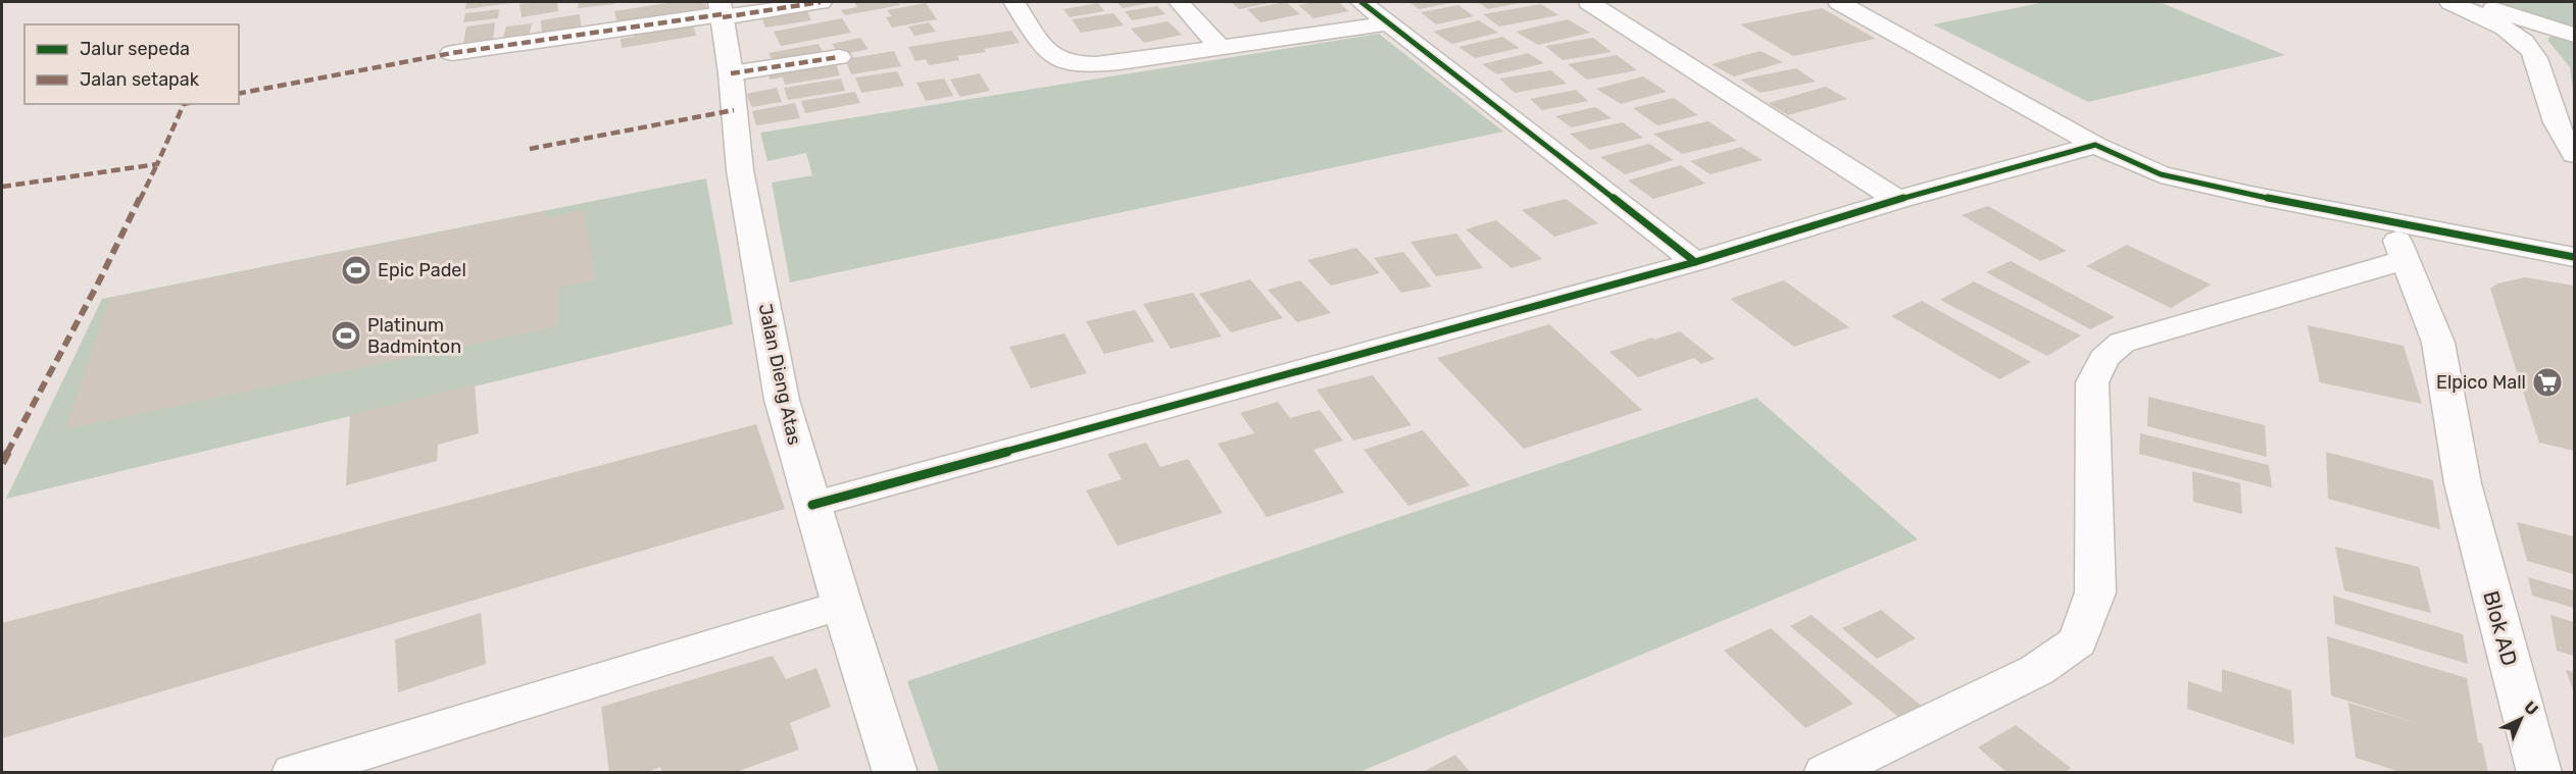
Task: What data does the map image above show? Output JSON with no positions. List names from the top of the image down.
{
  "streets": {
    "street": ["Jalan Dieng Atas", "Blok AD"]
  },
  "places": {
    "sports": ["Epic Padel", "Platinum Badminton"],
    "supermarket": ["Elpico Mall"]
  },
  "legend": ["Jalur sepeda", "Jalan setapak"],
  "north": "top right"
}
